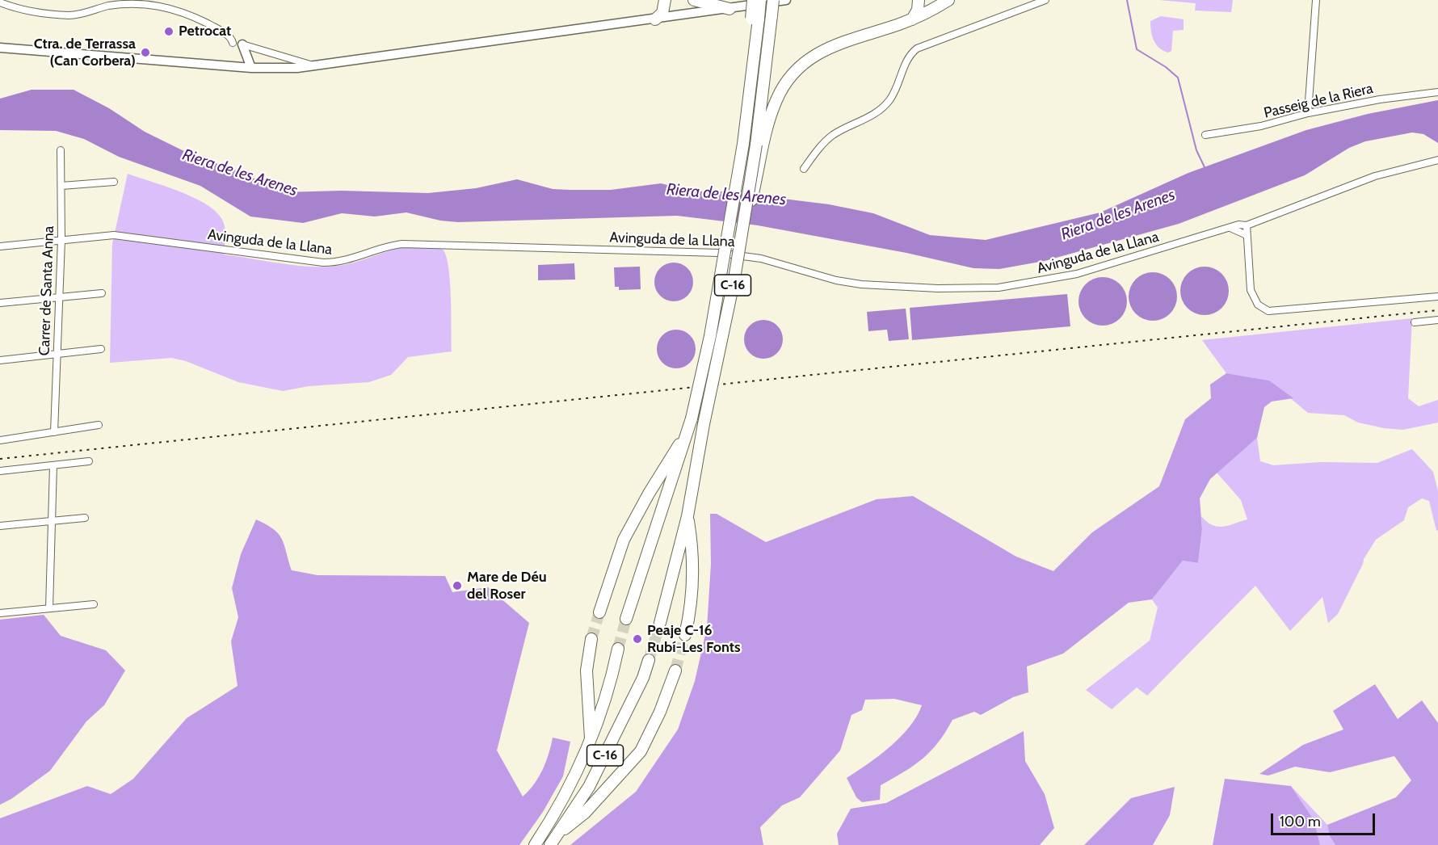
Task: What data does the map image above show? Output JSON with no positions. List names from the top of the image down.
{
  "streets": {
    "highway": ["C-16"],
    "street": ["Passeig de la Riera", "Avinguda de la Llana", "Carrer de Santa Anna"]
  },
  "crossings": [
    ["Avinguda de la Llana", "Carrer de Santa Anna"]
  ],
  "water": ["Riera de les Arenes"],
  "places": [
    "Petrocat",
    "Ctra. de Terrassa (Can Corbera)",
    "Mare de Déu del Roser",
    "Peaje C-16 Rubí-Les Fonts"
  ],
  "scale_bar": "100 m"
}
